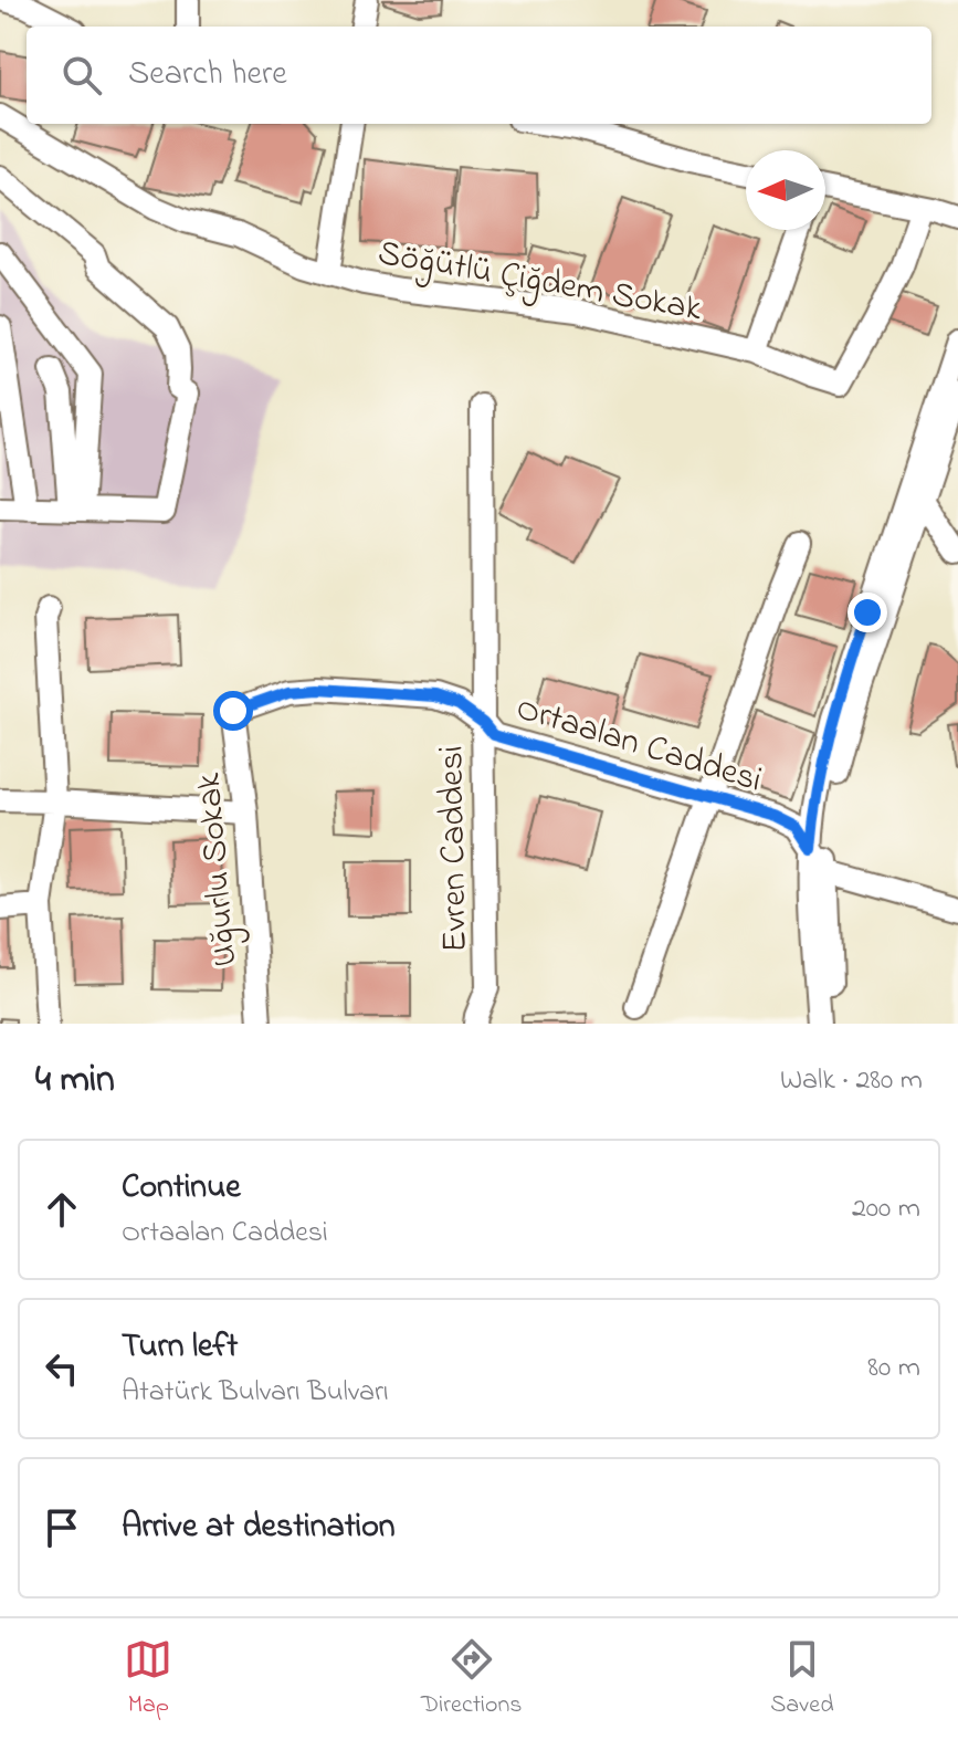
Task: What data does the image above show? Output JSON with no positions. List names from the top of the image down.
{
  "streets": {
    "street": [
      "Söğütlü Çiğdem Sokak",
      "Ortaalan Caddesi",
      "Evren Caddesi",
      "Uğurlu Sokak"
    ]
  },
  "crossings": [
    ["Ortaalan Caddesi", "Evren Caddesi"],
    ["Ortaalan Caddesi", "Uğurlu Sokak"]
  ],
  "north": "left",
  "page": {
    "search": "Search here",
    "heading": ["4 min", "Walk · 280 m"],
    "list": [
      ["Continue", "Ortaalan Caddesi", "200 m"],
      ["Turn left", "Atatürk Bulvarı Bulvarı", "80 m"],
      "Arrive at destination"
    ],
    "nav": ["Map", "Directions", "Saved"]
  }
}
